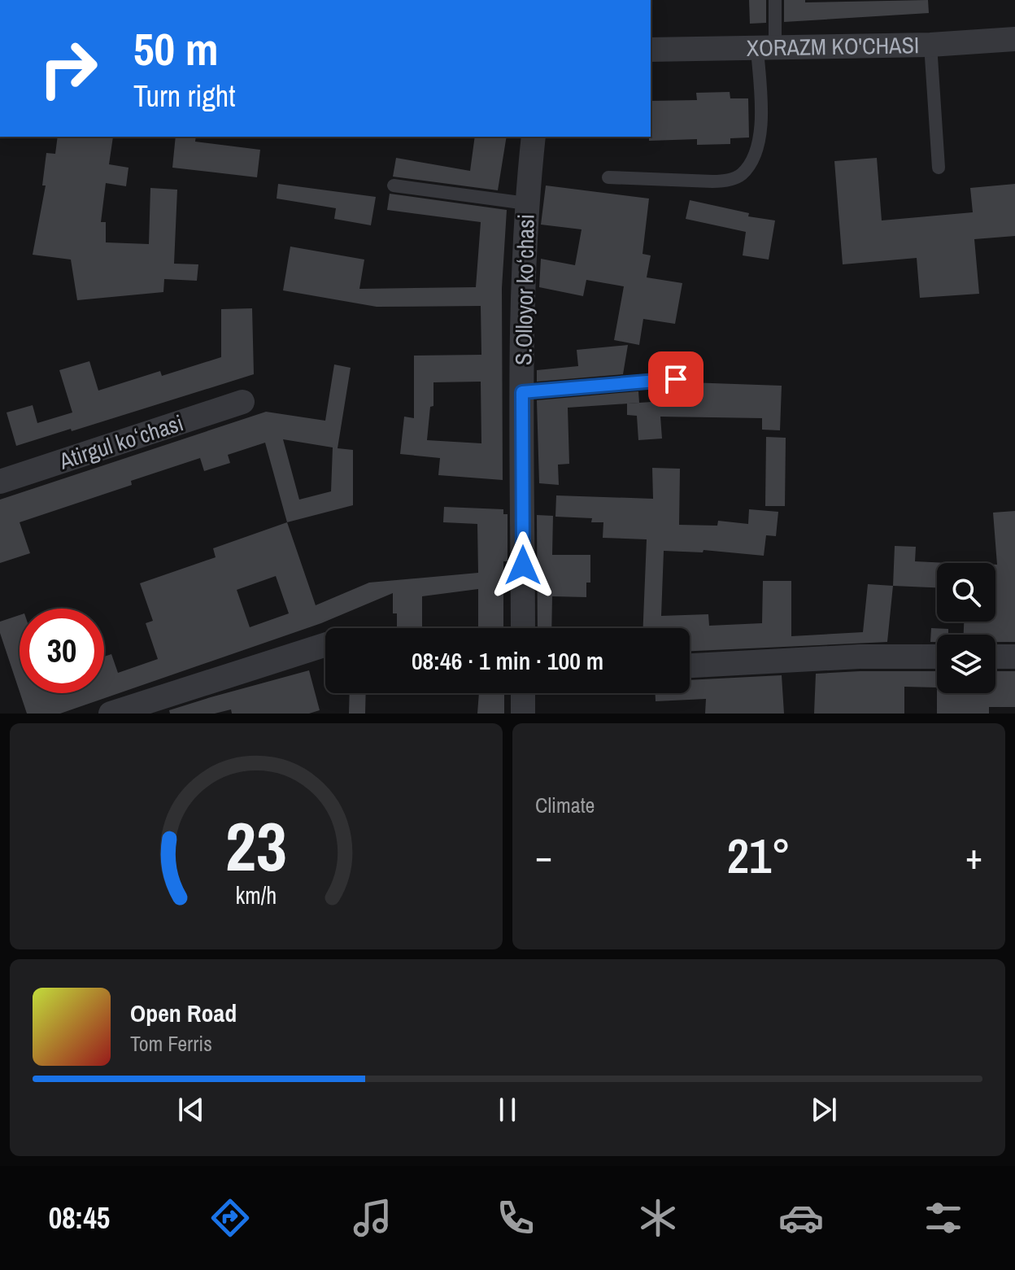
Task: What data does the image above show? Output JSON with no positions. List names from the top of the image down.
{
  "streets": {
    "street": ["XORAZM KO'CHASI", "S.Olloyor koʻchasi", "Atirgul koʻchasi"]
  },
  "page": {
    "turn": ["50 m", "Turn right"],
    "limit": "30",
    "trip": "08:46 · 1 min · 100 m",
    "tile": "Climate",
    "heat": ["−", "21°", "+"],
    "song": ["Open Road", "Tom Ferris"],
    "tabs": "08:45",
    "gauge": ["23", "km/h"]
  }
}
